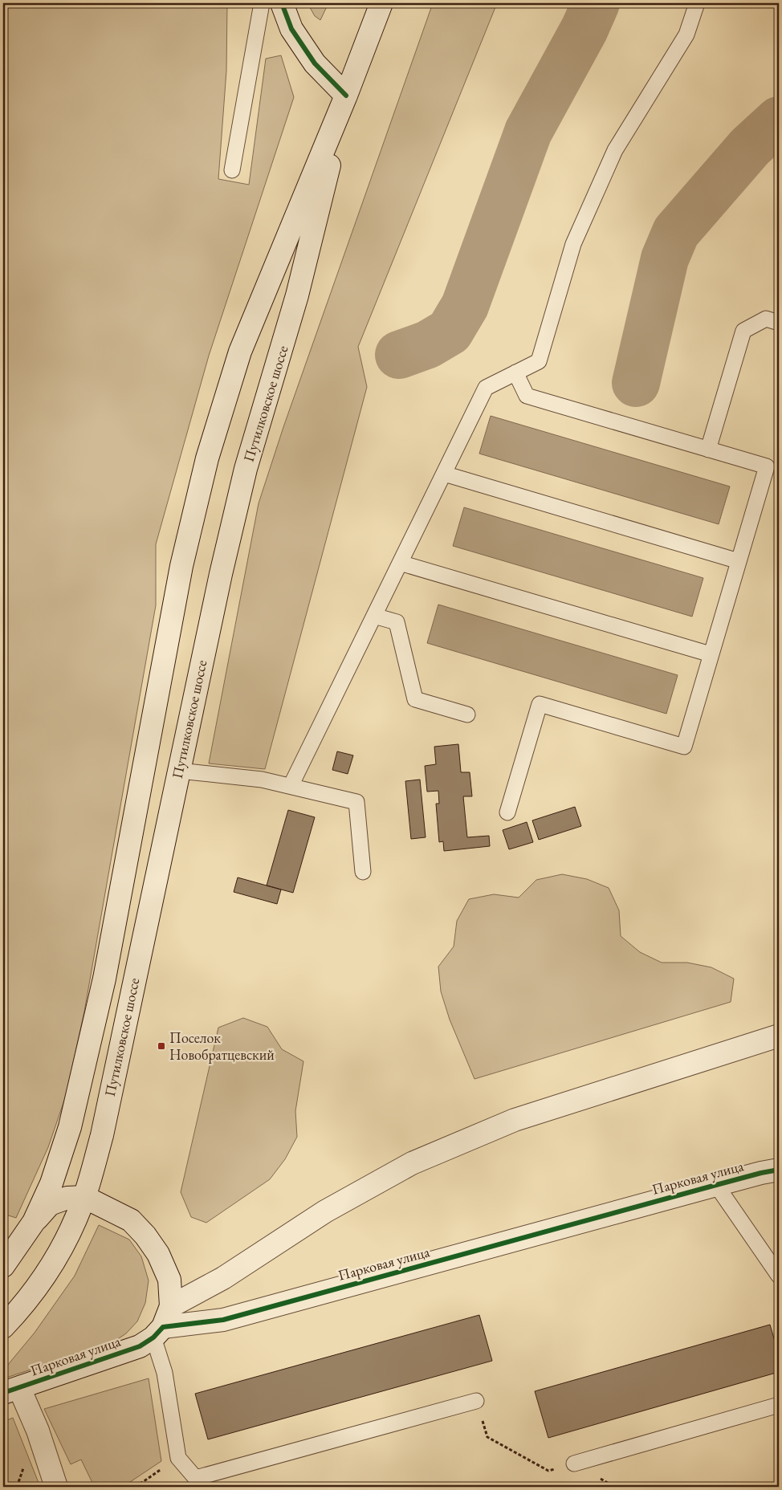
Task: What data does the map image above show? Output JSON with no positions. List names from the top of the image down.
{
  "streets": {
    "main road": ["Путилковское шоссе", "Парковая улица"]
  },
  "places": {
    "transit": ["Поселок Новобратцевский"]
  }
}
